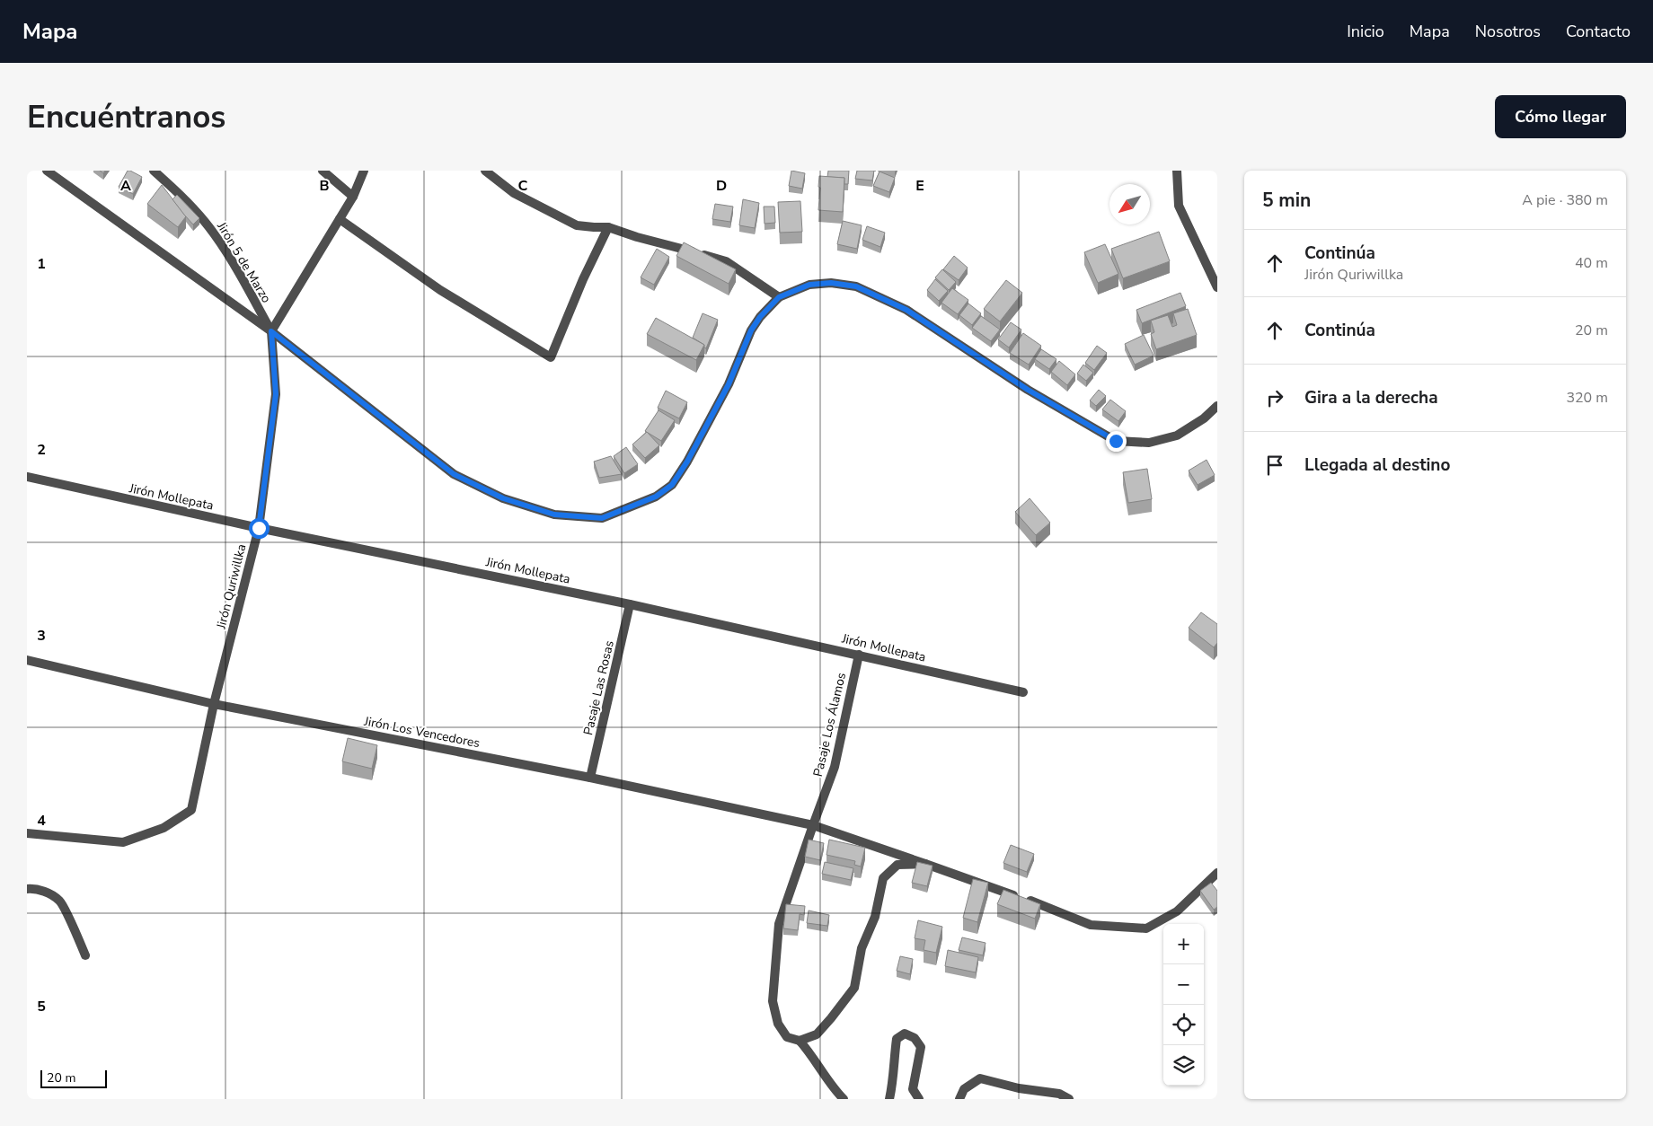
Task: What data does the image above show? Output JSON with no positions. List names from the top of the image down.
{
  "streets": {
    "street": [
      "Jirón 5 de Marzo",
      "Jirón Mollepata",
      "Jirón Quriwillka",
      "Pasaje Las Rosas",
      "Pasaje Los Álamos",
      "Jirón Los Vencedores"
    ]
  },
  "crossings": [
    ["Jirón 5 de Marzo", "Jirón Quriwillka"],
    ["Jirón Mollepata", "Jirón Quriwillka"],
    ["Jirón Mollepata", "Pasaje Las Rosas"],
    ["Jirón Mollepata", "Pasaje Los Álamos"],
    ["Jirón Quriwillka", "Jirón Los Vencedores"],
    ["Pasaje Las Rosas", "Jirón Los Vencedores"],
    ["Pasaje Los Álamos", "Jirón Los Vencedores"]
  ],
  "scale_bar": "20 m",
  "north": "bottom left",
  "page": {
    "header": "Mapa",
    "nav": [
      "Inicio",
      "Mapa",
      "Nosotros",
      "Contacto"
    ],
    "buttons": "Cómo llegar",
    "title": "Encuéntranos",
    "heading": ["5 min", "A pie · 380 m"],
    "list": [
      ["Continúa", "Jirón Quriwillka", "40 m"],
      ["Continúa", "20 m"],
      ["Gira a la derecha", "320 m"],
      "Llegada al destino"
    ],
    "map_buttons": ["+", "−"],
    "scale": "20 m"
  },
  "grid": {
    "columns": [
      "A",
      "B",
      "C",
      "D",
      "E"
    ],
    "rows": [
      "1",
      "2",
      "3",
      "4",
      "5"
    ]
  }
}
